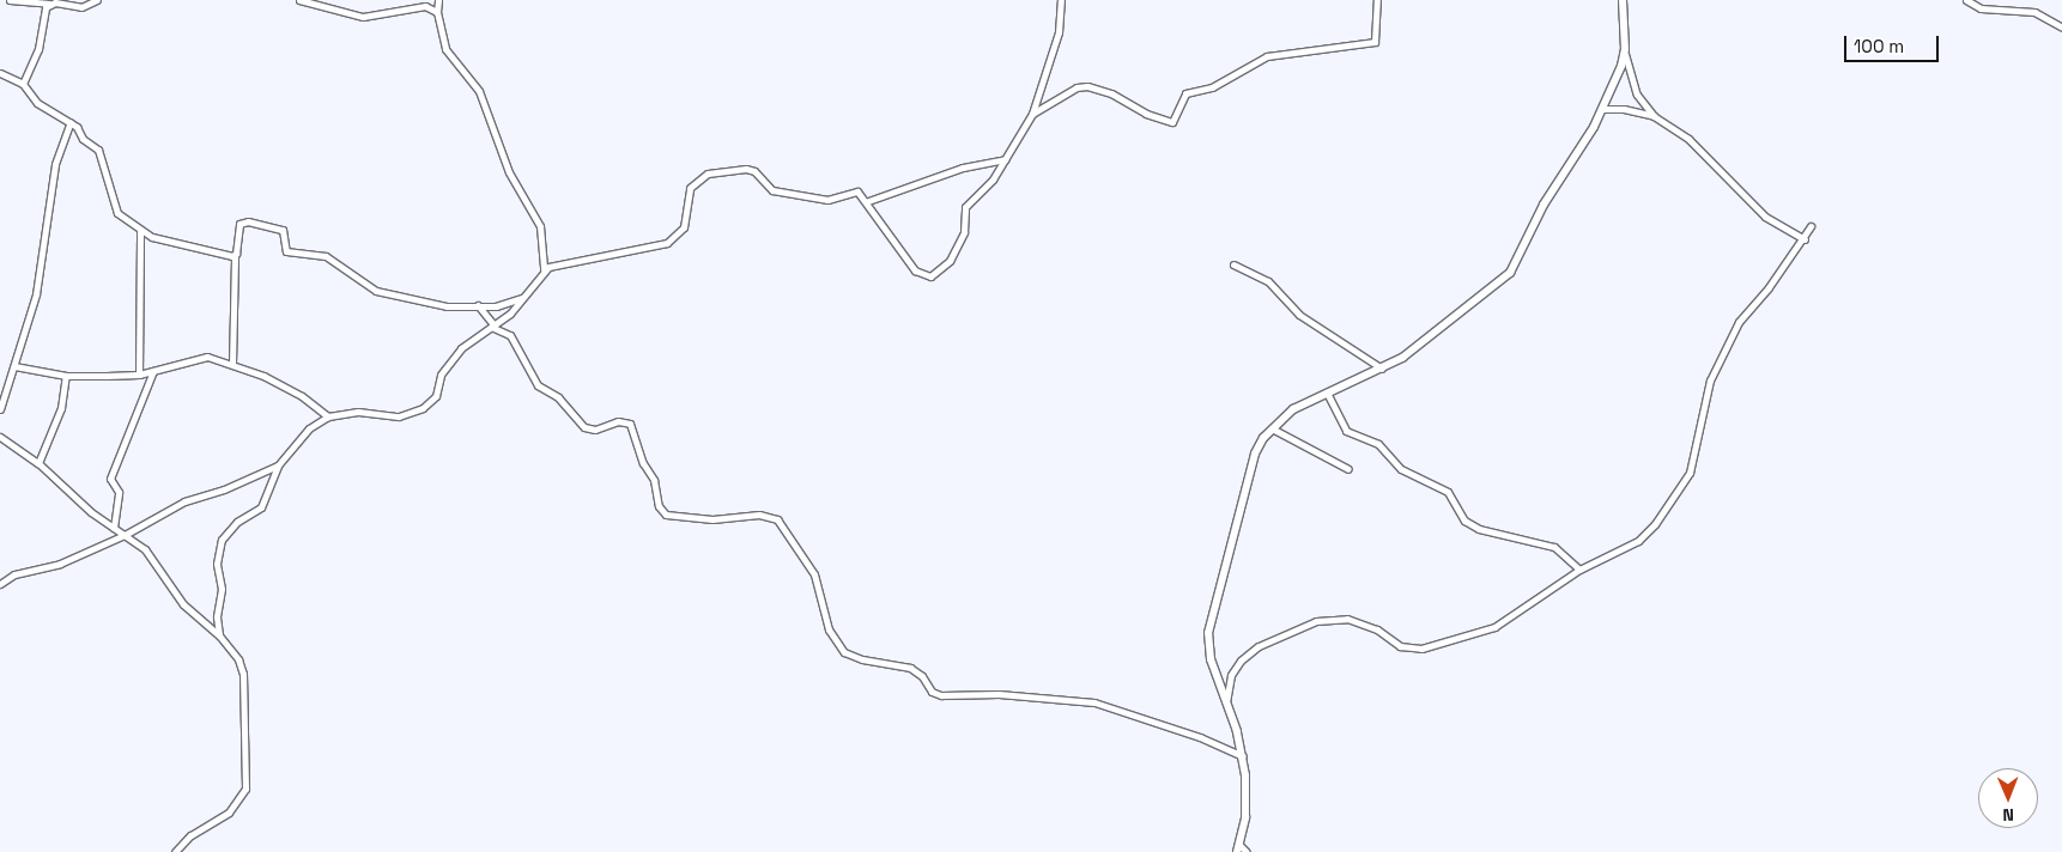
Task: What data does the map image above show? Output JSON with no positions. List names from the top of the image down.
{
  "scale_bar": "100 m",
  "north": "bottom"
}
